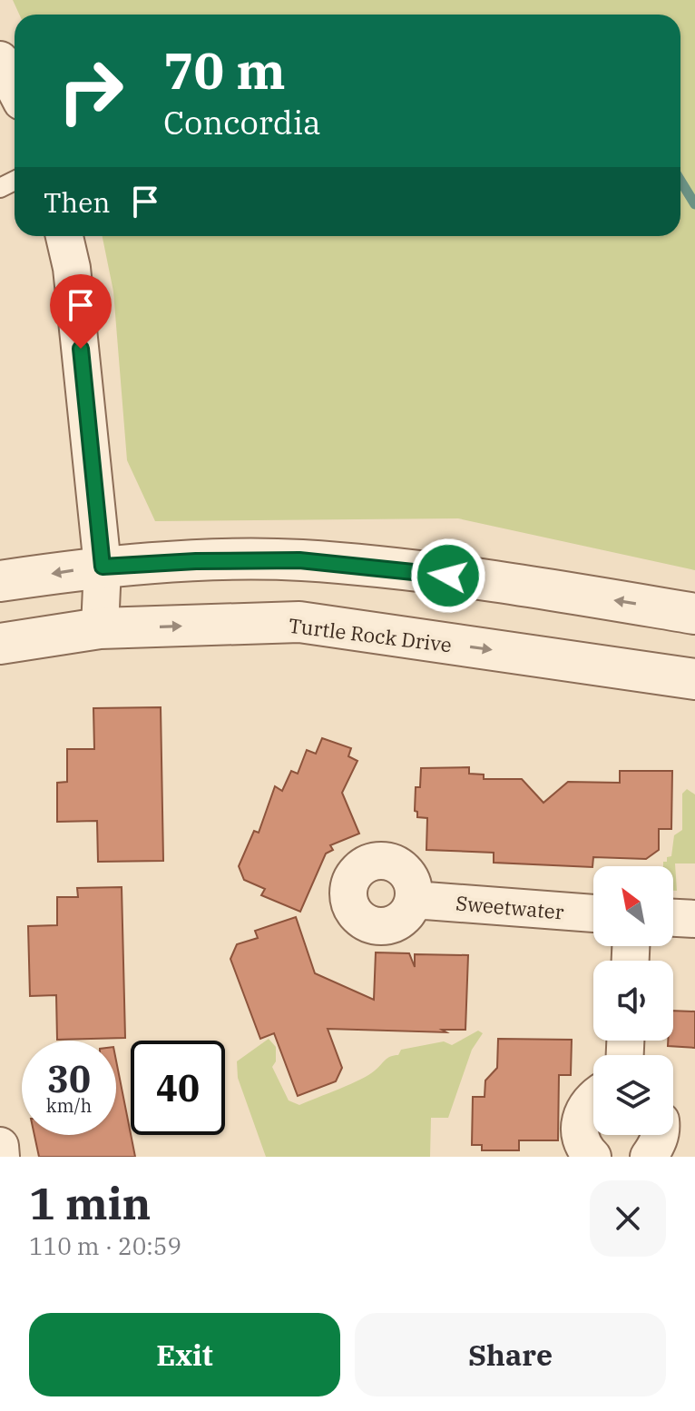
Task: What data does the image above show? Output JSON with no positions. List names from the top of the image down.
{
  "streets": {
    "street": ["Turtle Rock Drive", "Sweetwater"]
  },
  "north": "top left",
  "page": {
    "turn": ["70 m", "Concordia"],
    "then": "Then",
    "speed": "30 km/h",
    "limit": "40",
    "heading": ["1 min", "110 m · 20:59"],
    "buttons": ["Exit", "Share"]
  }
}
